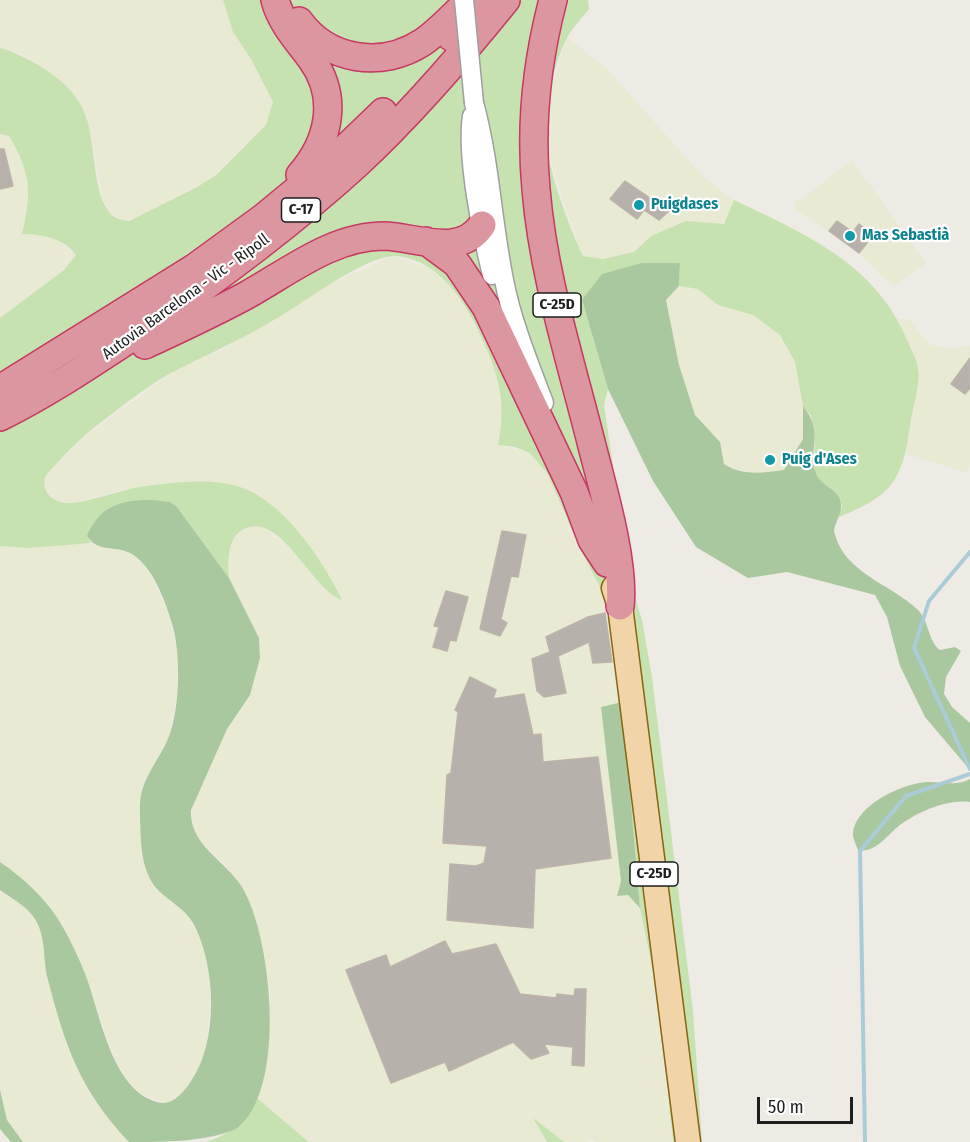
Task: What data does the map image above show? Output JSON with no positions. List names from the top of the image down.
{
  "streets": {
    "highway": ["C-17", "Autovia Barcelona - Vic - Ripoll", "C-25D"]
  },
  "places": ["Puigdases", "Mas Sebastià", "Puig d'Ases"],
  "scale_bar": "50 m"
}
